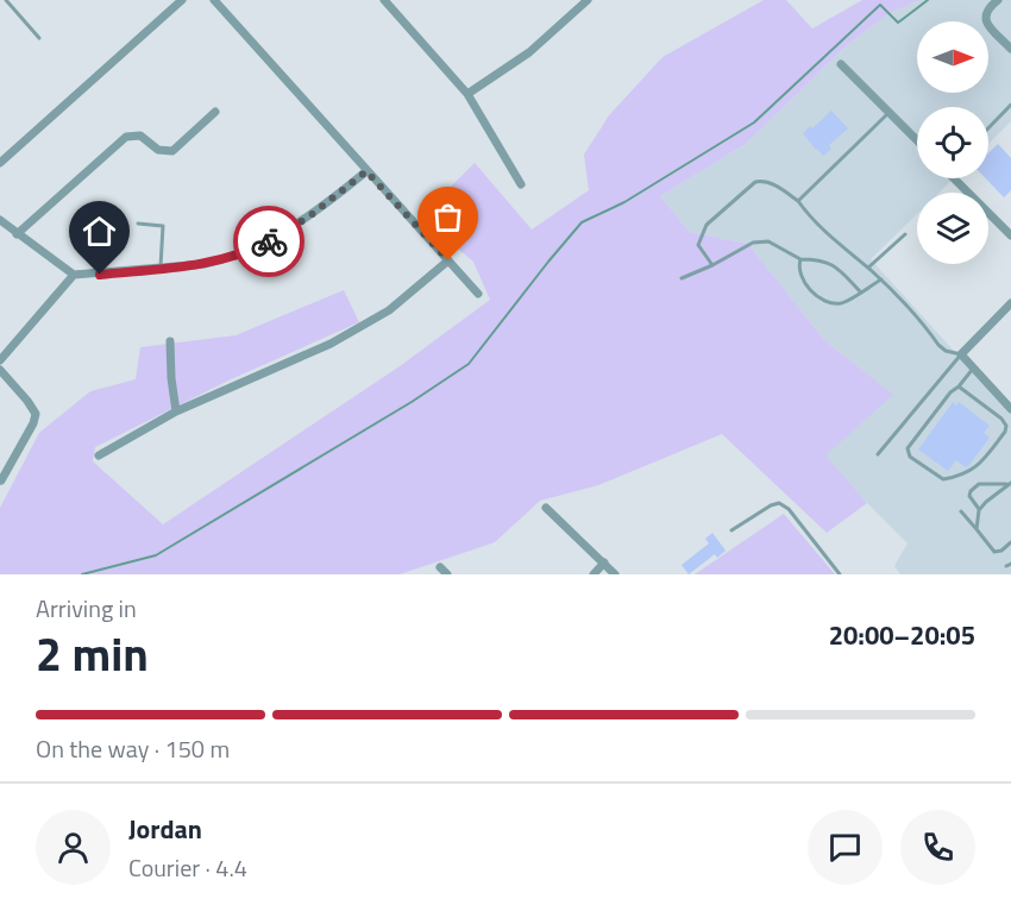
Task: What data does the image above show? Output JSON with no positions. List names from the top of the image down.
{
  "north": "right",
  "page": {
    "heading": ["2 min", "Arriving in", "20:00–20:05"],
    "panel": ["Jordan", "Courier · 4.4"],
    "bar": "On the way · 150 m"
  }
}
